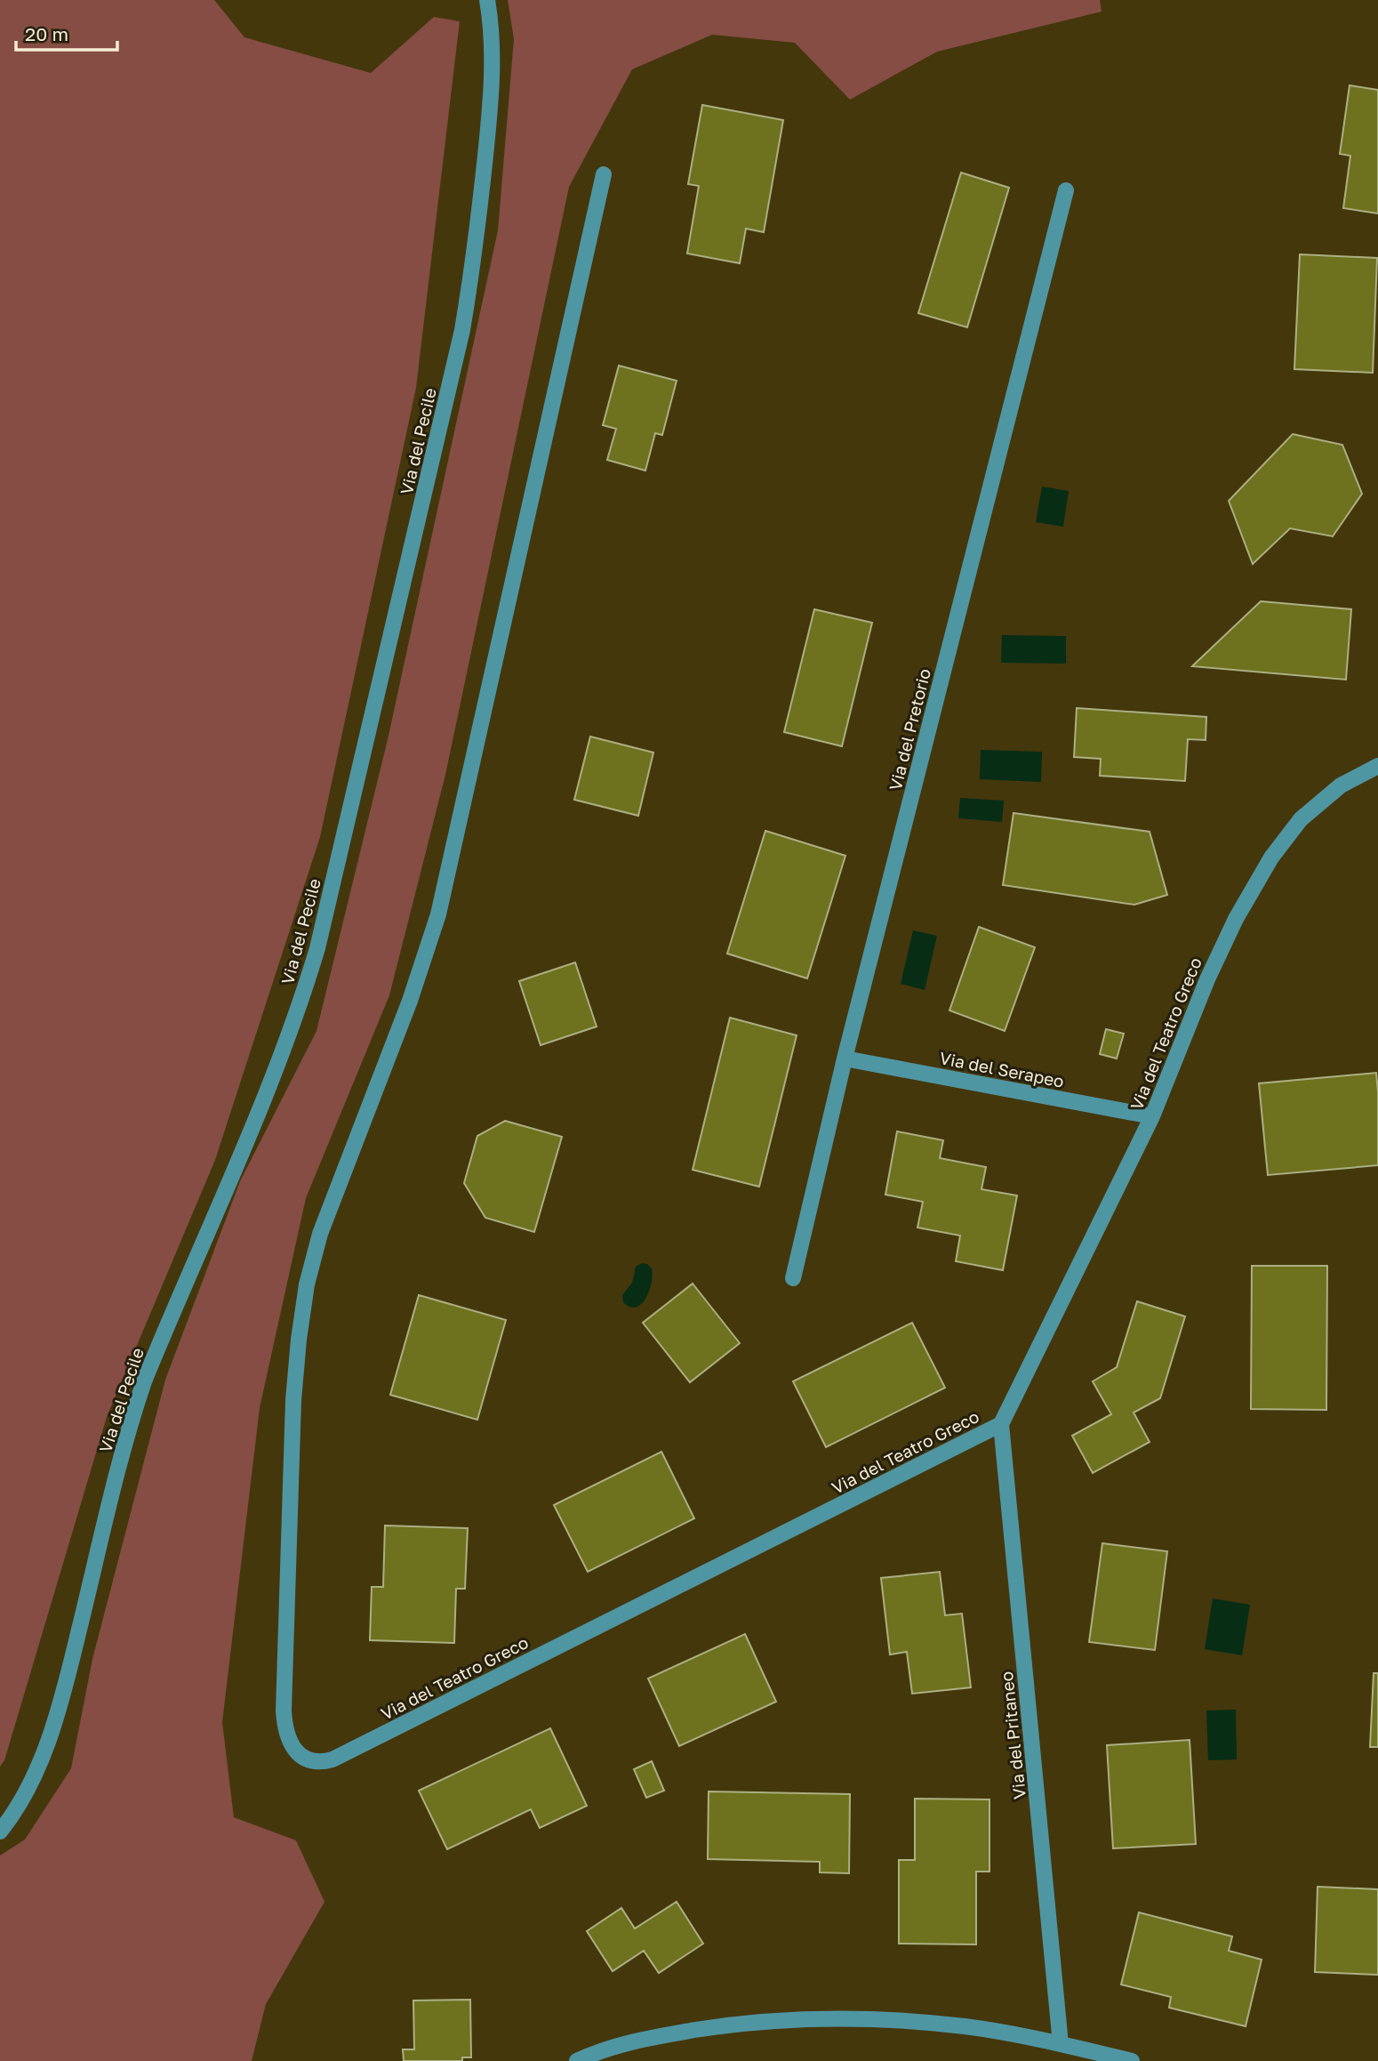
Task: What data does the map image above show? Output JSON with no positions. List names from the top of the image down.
{
  "streets": {
    "street": [
      "Via del Pecile",
      "Via del Pretorio",
      "Via del Teatro Greco",
      "Via del Serapeo",
      "Via del Pritaneo"
    ]
  },
  "crossings": [
    ["Via del Pretorio", "Via del Serapeo"],
    ["Via del Teatro Greco", "Via del Serapeo"],
    ["Via del Teatro Greco", "Via del Pritaneo"]
  ],
  "scale_bar": "20 m"
}
